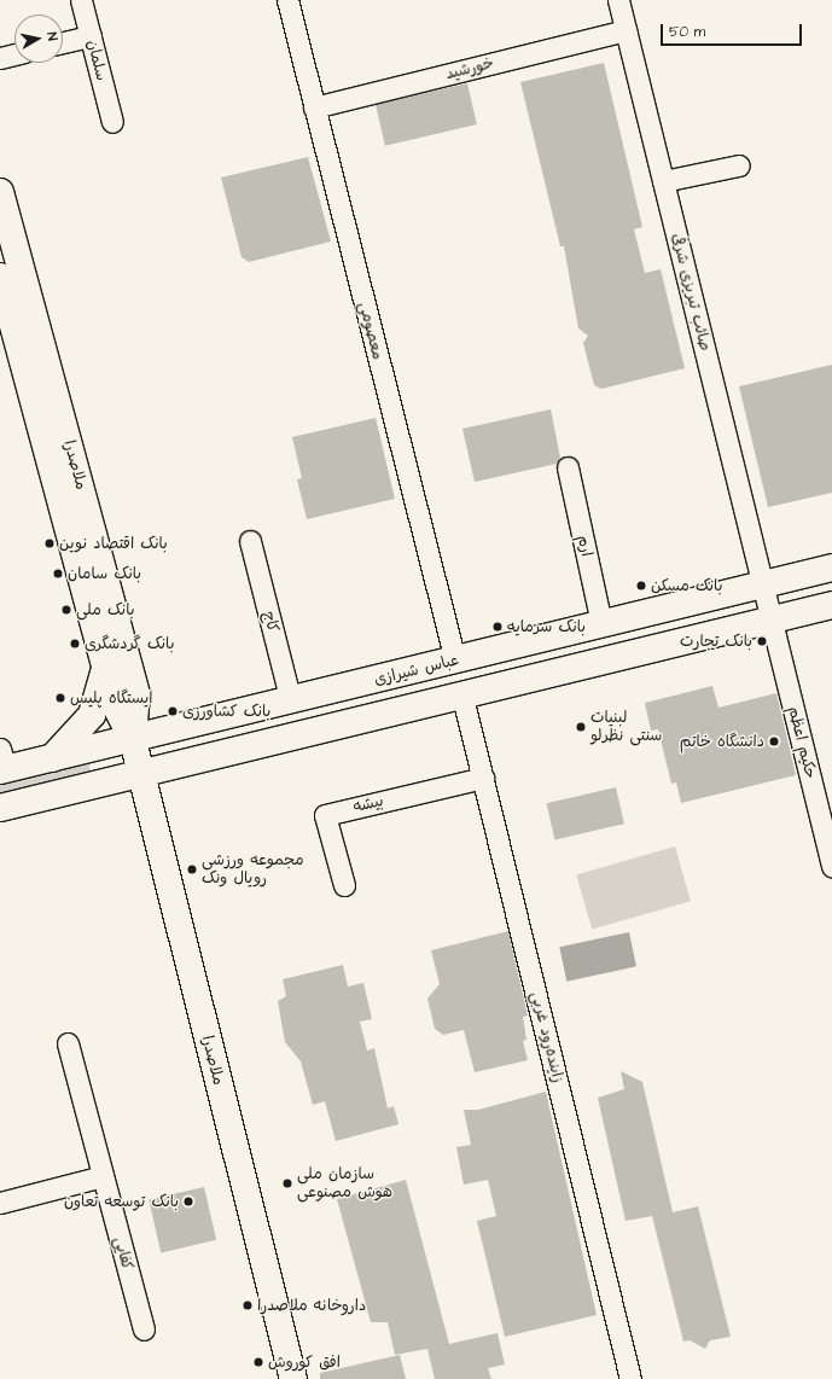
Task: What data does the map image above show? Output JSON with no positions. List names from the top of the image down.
{
  "streets": {
    "main road": ["ملاصدرا", "عباس شیرازی"],
    "street": [
      "سلمان",
      "خورشید",
      "صائب تبریزی شرقی",
      "معصومی",
      "ارم",
      "کاج",
      "حکیم اعظم",
      "بیشه",
      "زاینده‌رود غربی",
      "کفایی"
    ]
  },
  "crossings": [
    ["خورشید", "صائب تبریزی شرقی"],
    ["خورشید", "معصومی"],
    ["صائب تبریزی شرقی", "عباس شیرازی"],
    ["صائب تبریزی شرقی", "حکیم اعظم"],
    ["معصومی", "عباس شیرازی"],
    ["ملاصدرا", "عباس شیرازی"],
    ["ارم", "عباس شیرازی"],
    ["کاج", "عباس شیرازی"],
    ["بیشه", "زاینده‌رود غربی"]
  ],
  "places": [
    "بانک اقتصاد نوین",
    "بانک سامان",
    "بانک مسکن",
    "بانک ملی",
    "بانک سرمایه",
    "بانک تجارت",
    "بانک گردشگری",
    "ایستگاه پلیس",
    "بانک کشاورزی",
    "لبنیات سنتی نظرلو",
    "دانشگاه خاتم",
    "مجموعه ورزشی رویال ونک",
    "سازمان ملی هوش مصنوعی",
    "بانک توسعه تعاون",
    "داروخانه ملاصدرا",
    "افق کوروش"
  ],
  "scale_bar": "50 m",
  "north": "right"
}
